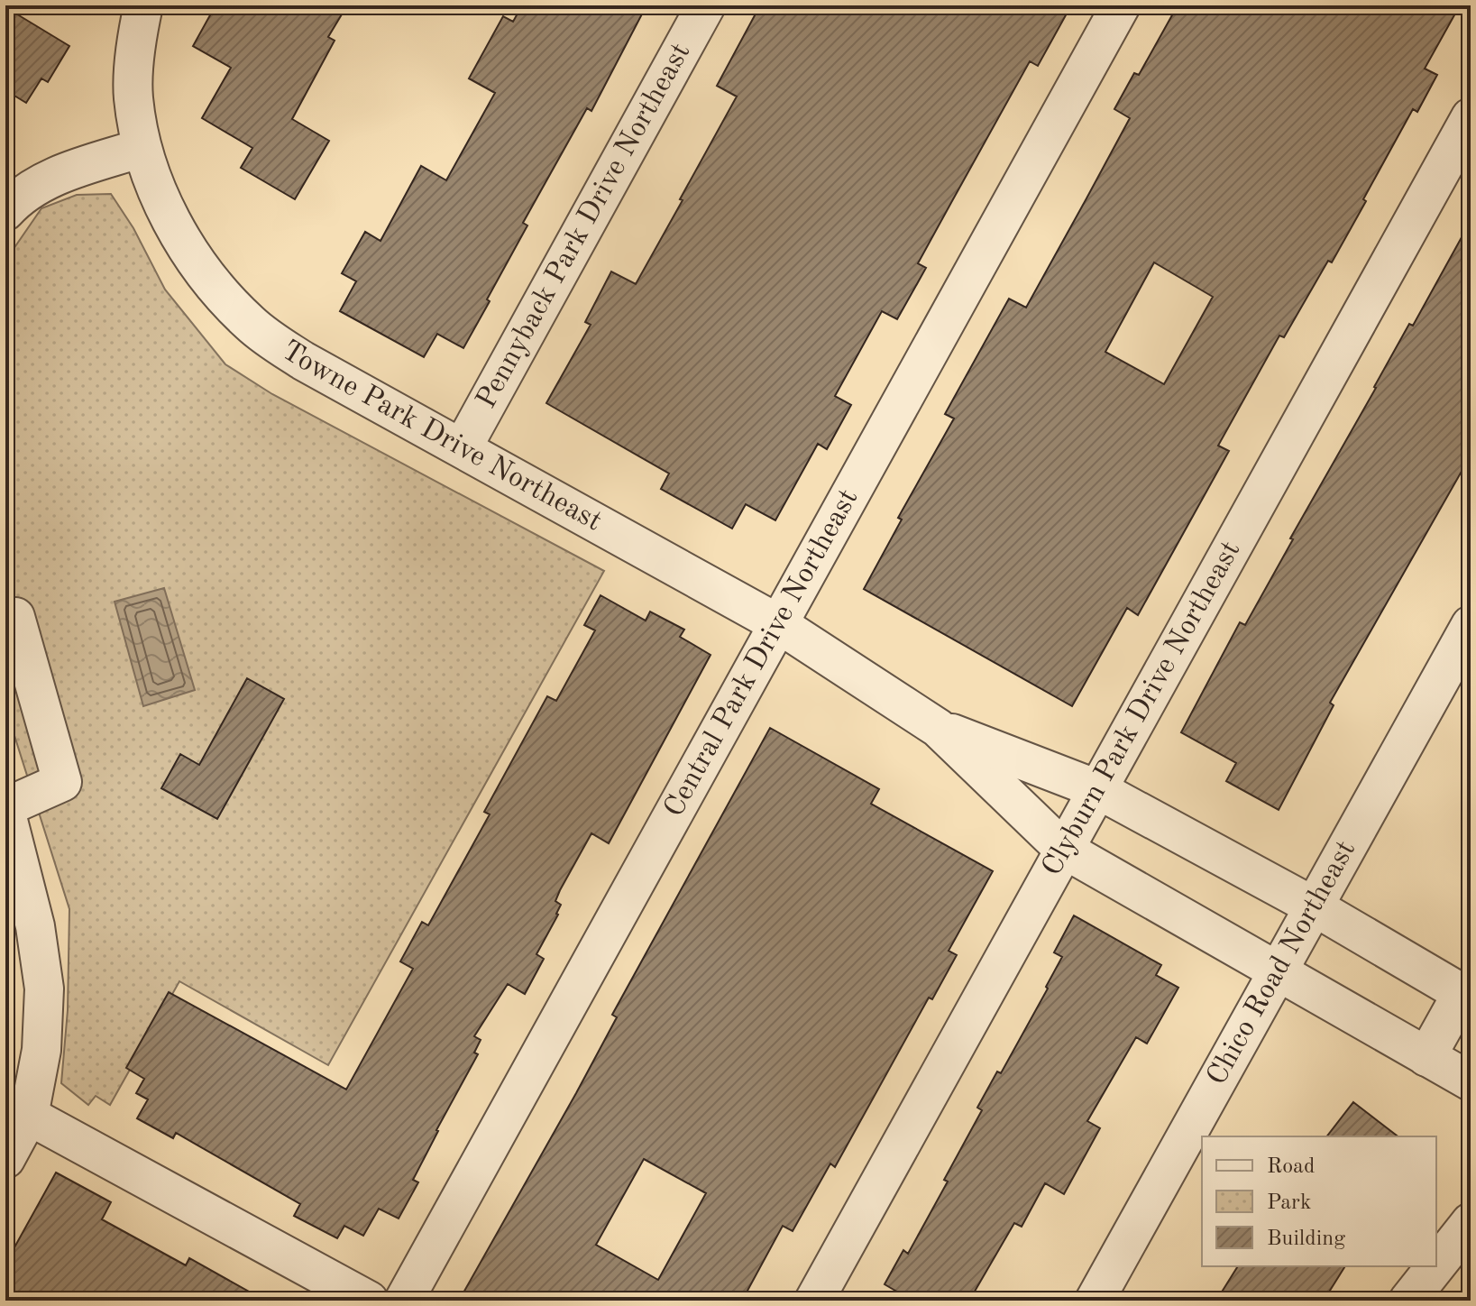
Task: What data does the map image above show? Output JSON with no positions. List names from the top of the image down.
{
  "streets": {
    "street": [
      "Pennyback Park Drive Northeast",
      "Towne Park Drive Northeast",
      "Central Park Drive Northeast",
      "Clyburn Park Drive Northeast",
      "Chico Road Northeast"
    ]
  },
  "crossings": [
    ["Pennyback Park Drive Northeast", "Towne Park Drive Northeast"],
    ["Towne Park Drive Northeast", "Central Park Drive Northeast"],
    ["Towne Park Drive Northeast", "Clyburn Park Drive Northeast"],
    ["Towne Park Drive Northeast", "Chico Road Northeast"]
  ],
  "legend": ["Road", "Park", "Building"]
}
